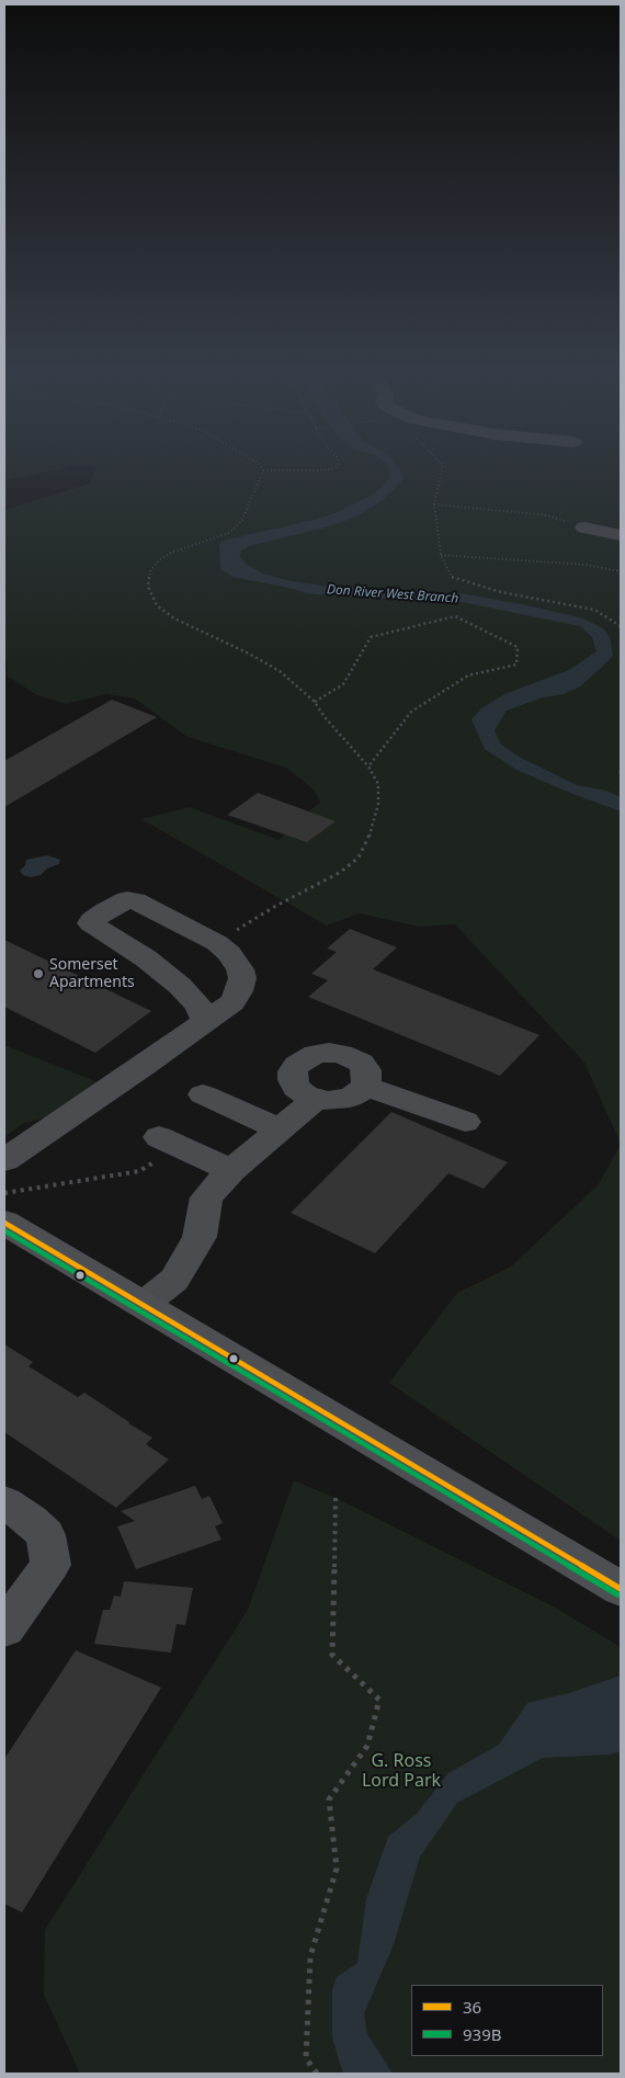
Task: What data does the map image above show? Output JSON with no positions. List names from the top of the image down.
{
  "water": ["Don River West Branch"],
  "parks": ["G. Ross Lord Park"],
  "places": ["Somerset Apartments"],
  "lines": ["transit line 36", "transit line 939B"],
  "legend": ["36", "939B"]
}
